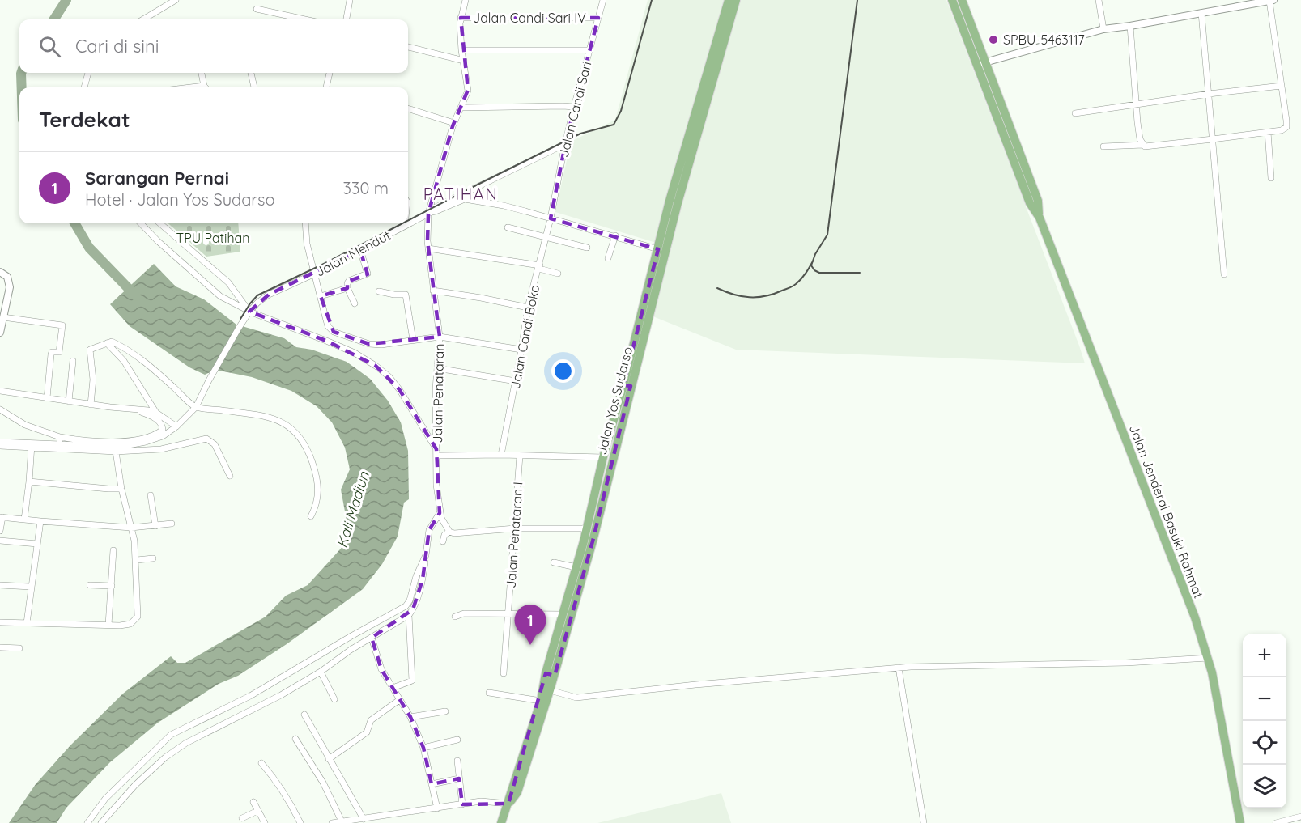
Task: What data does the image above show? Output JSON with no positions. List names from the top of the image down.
{
  "streets": {
    "highway": ["Jalan Yos Sudarso", "Jalan Jenderal Basuki Rahmat"],
    "street": [
      "Jalan Candi Sari IV",
      "Jalan Candi Sari",
      "Jalan Mendut",
      "Jalan Candi Boko",
      "Jalan Penataran",
      "Jalan Penataran I"
    ]
  },
  "crossings": [
    ["Jalan Candi Sari IV", "Jalan Candi Sari"],
    ["Jalan Candi Sari", "Jalan Mendut"],
    ["Jalan Candi Sari", "Jalan Candi Boko"],
    ["Jalan Mendut", "Jalan Penataran"],
    ["Jalan Candi Boko", "Jalan Penataran"],
    ["Jalan Penataran", "Jalan Yos Sudarso"],
    ["Jalan Penataran", "Jalan Penataran I"]
  ],
  "districts": ["PATIHAN"],
  "water": ["Kali Madiun"],
  "parks": ["TPU Patihan"],
  "places": ["SPBU-5463117"],
  "page": {
    "search": "Cari di sini",
    "heading": "Terdekat",
    "list": [
      {
        "mark": "1",
        "name": "Sarangan Pernai",
        "note": "Hotel · Jalan Yos Sudarso",
        "value": "330 m"
      }
    ],
    "pins": "1",
    "map_buttons": ["+", "−"]
  }
}
